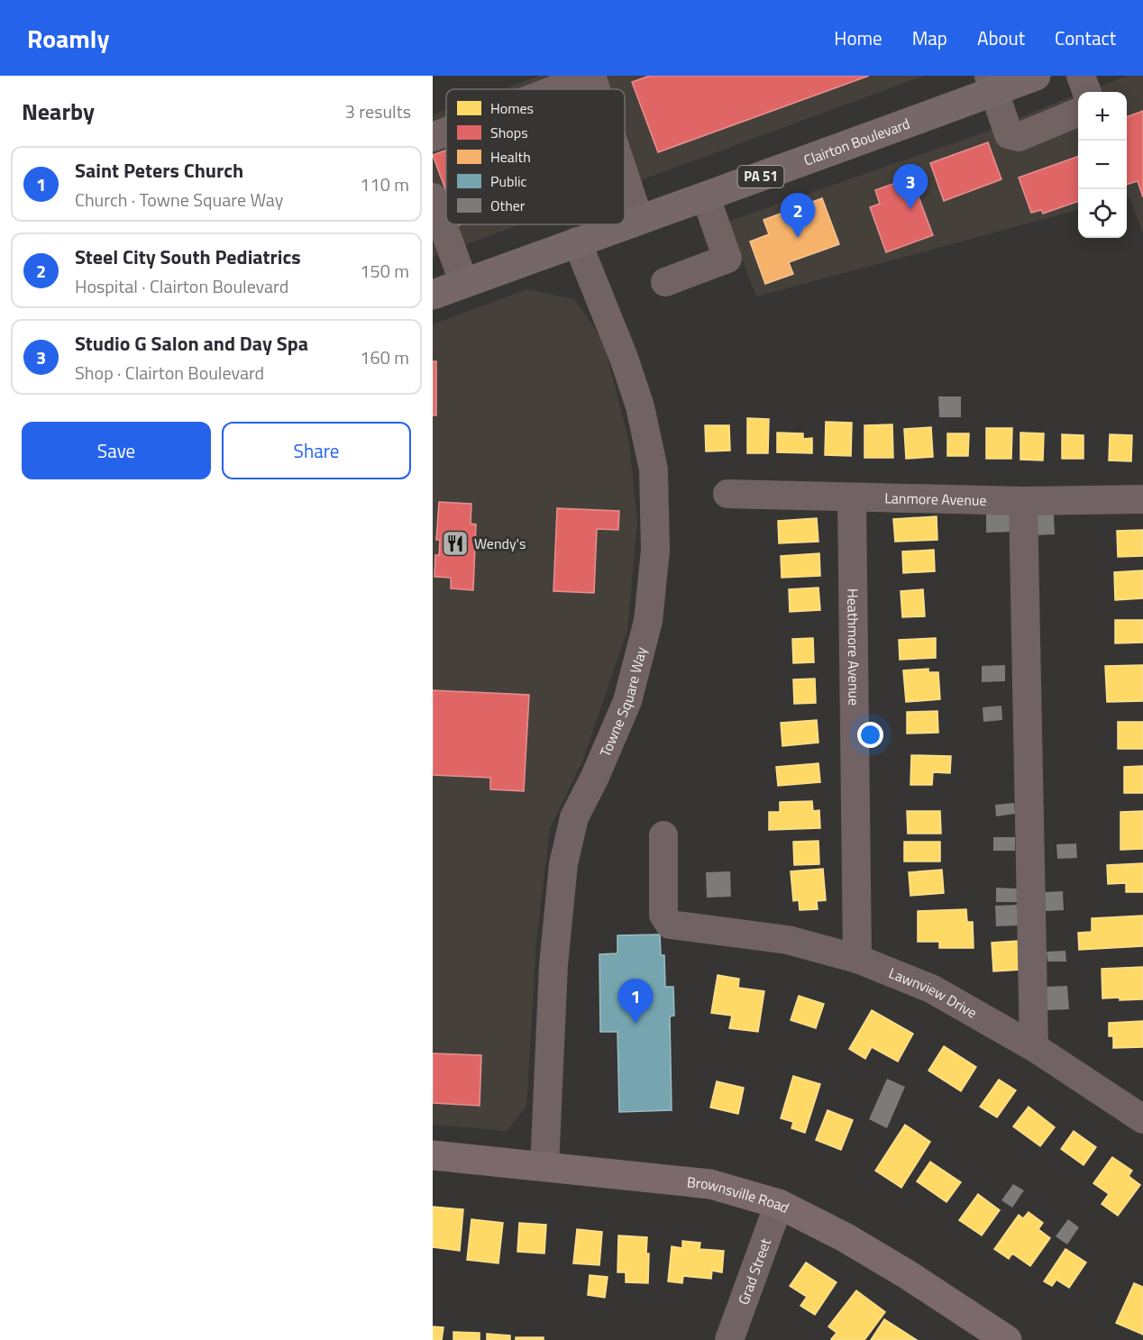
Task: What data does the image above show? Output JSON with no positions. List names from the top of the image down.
{
  "streets": {
    "highway": ["Clairton Boulevard", "PA 51"],
    "main road": ["Brownsville Road"],
    "street": [
      "Lanmore Avenue",
      "Heathmore Avenue",
      "Towne Square Way",
      "Lawnview Drive",
      "Grad Street"
    ]
  },
  "crossings": [
    ["Clairton Boulevard", "Towne Square Way"],
    ["Lanmore Avenue", "Heathmore Avenue"],
    ["Heathmore Avenue", "Lawnview Drive"],
    ["Towne Square Way", "Brownsville Road"],
    ["Brownsville Road", "Grad Street"]
  ],
  "places": {
    "restaurant": ["Wendy's"]
  },
  "legend": [
    "Homes",
    "Shops",
    "Health",
    "Public",
    "Other"
  ],
  "page": {
    "header": "Roamly",
    "nav": [
      "Home",
      "Map",
      "About",
      "Contact"
    ],
    "heading": ["Nearby", "3 results"],
    "map_buttons": ["+", "−"],
    "list": [
      {
        "mark": "1",
        "name": "Saint Peters Church",
        "note": "Church · Towne Square Way",
        "value": "110 m"
      },
      {
        "mark": "2",
        "name": "Steel City South Pediatrics",
        "note": "Hospital · Clairton Boulevard",
        "value": "150 m"
      },
      {
        "mark": "3",
        "name": "Studio G Salon and Day Spa",
        "note": "Shop · Clairton Boulevard",
        "value": "160 m"
      }
    ],
    "pins": ["3", "2", "1"],
    "buttons": ["Save", "Share"]
  }
}
